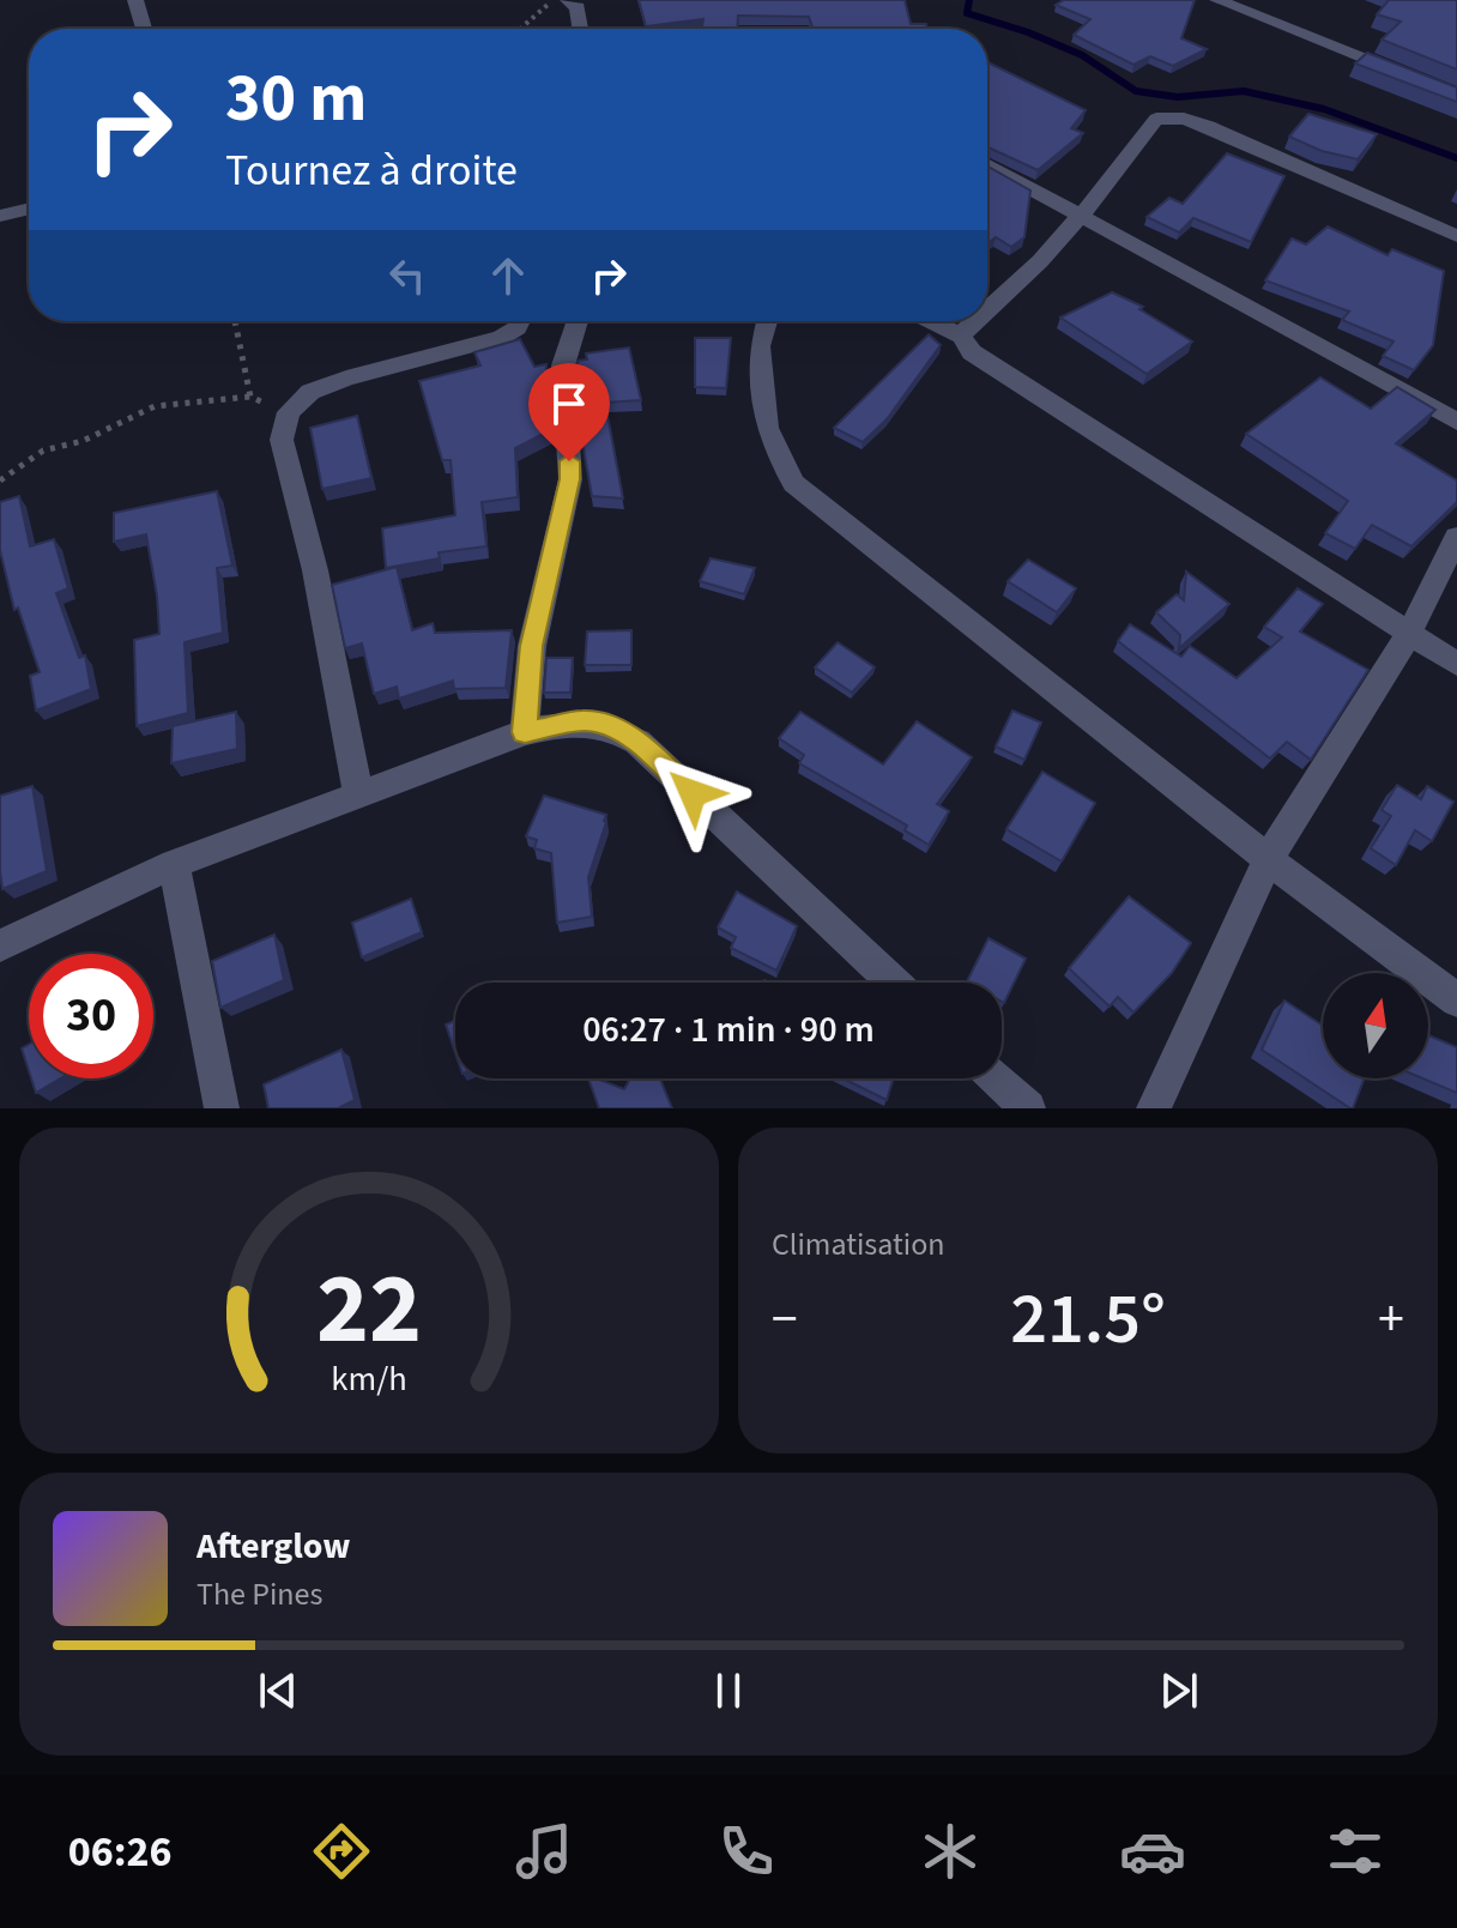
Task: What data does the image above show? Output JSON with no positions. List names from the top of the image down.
{
  "north": "top",
  "page": {
    "turn": ["30 m", "Tournez à droite"],
    "limit": "30",
    "trip": "06:27 · 1 min · 90 m",
    "tile": "Climatisation",
    "heat": ["−", "21.5°", "+"],
    "song": ["Afterglow", "The Pines"],
    "tabs": "06:26",
    "gauge": ["22", "km/h"]
  }
}
